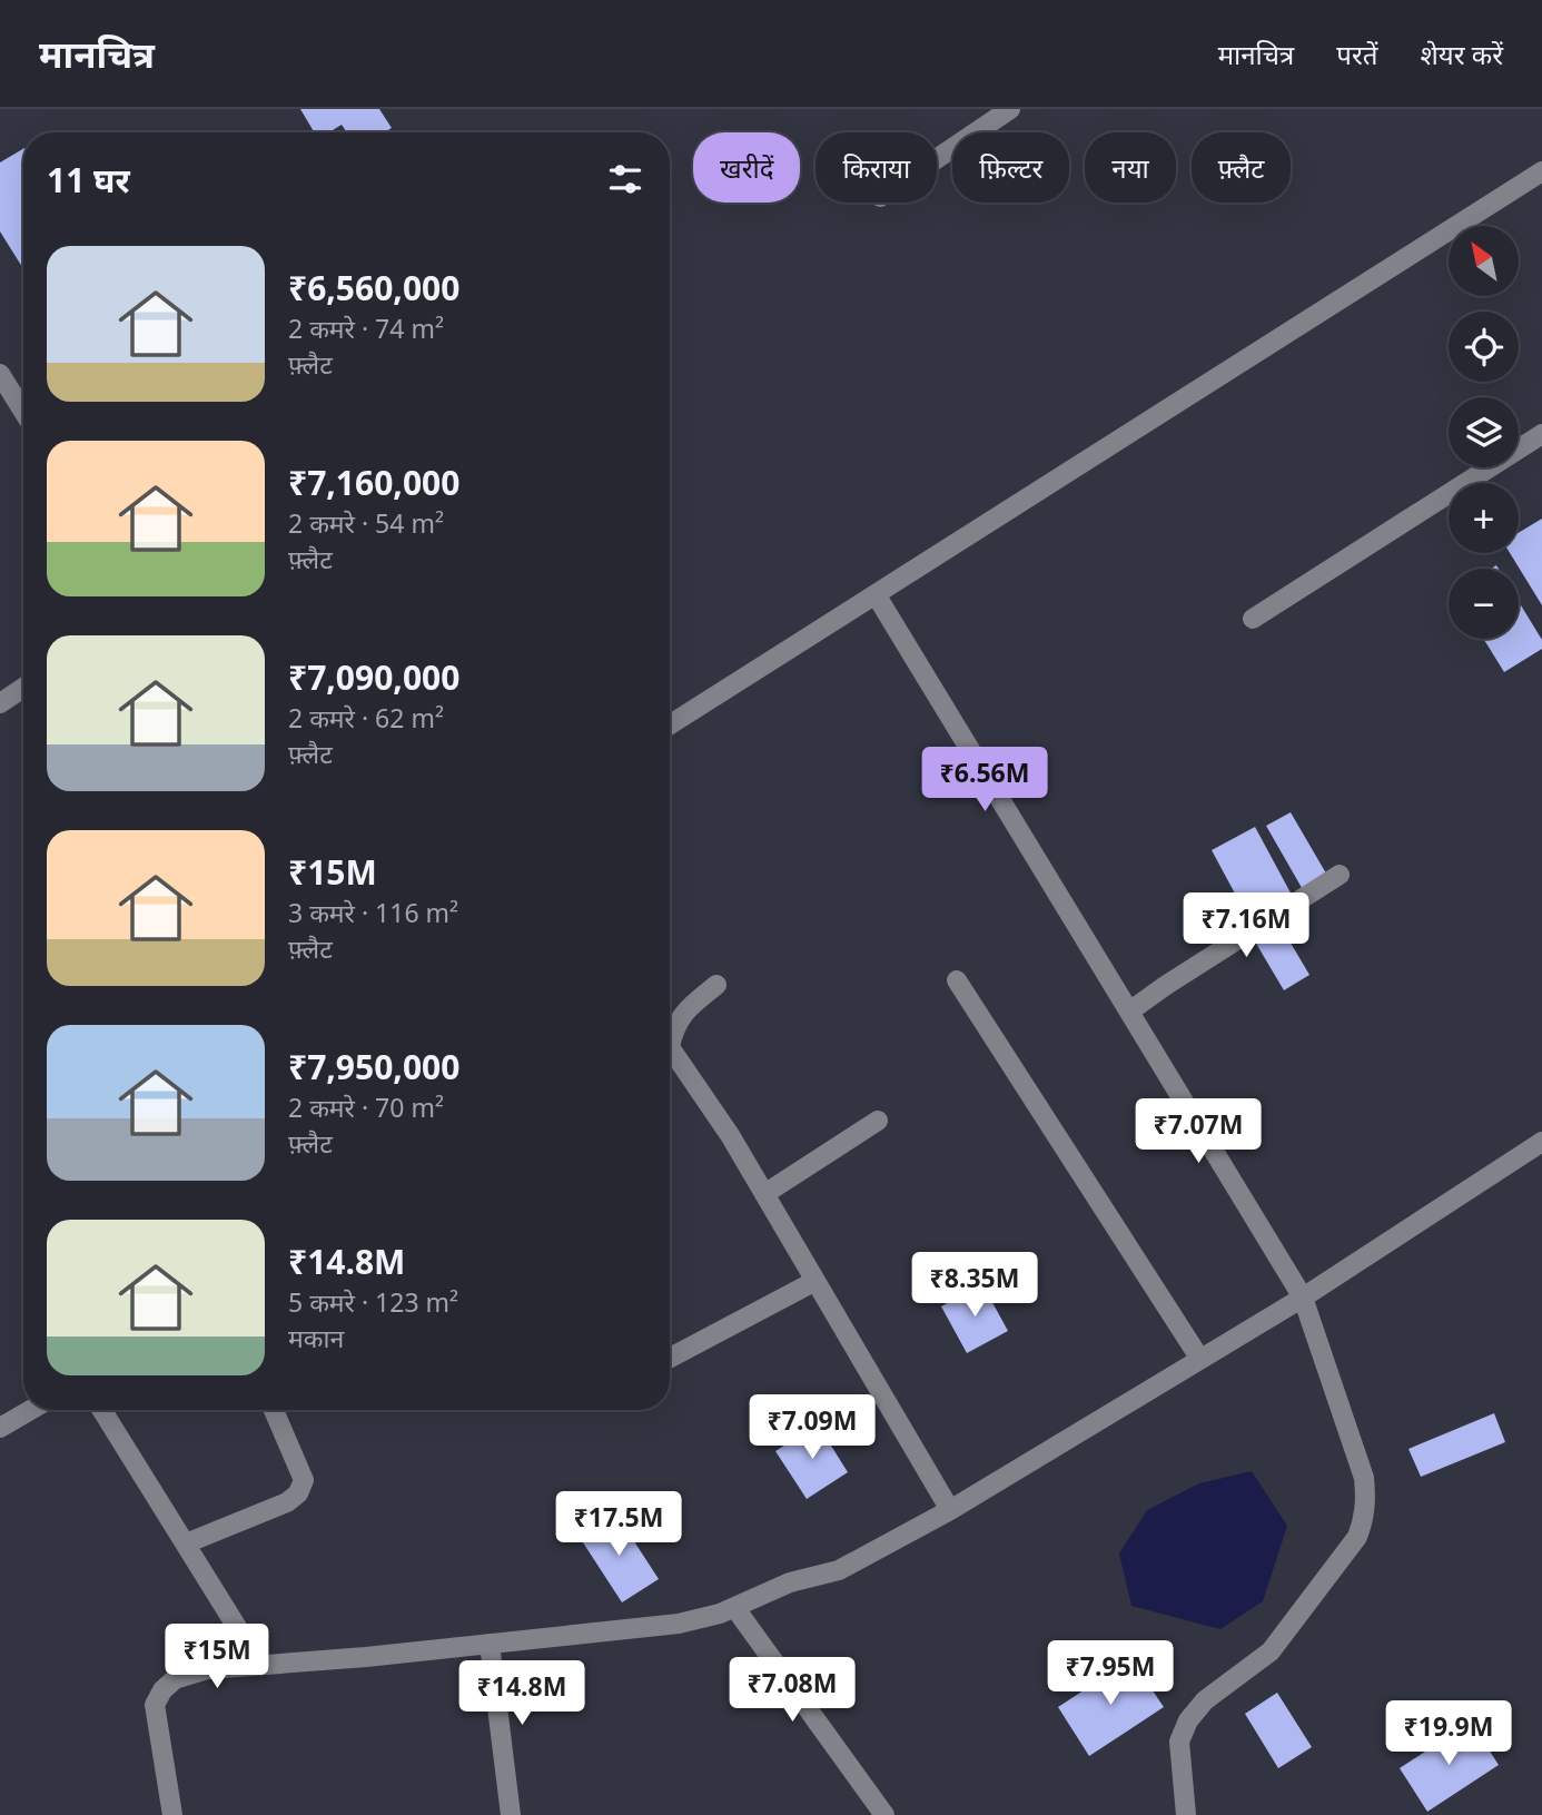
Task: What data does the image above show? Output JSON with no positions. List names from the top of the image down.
{
  "north": "top left",
  "page": {
    "header": "मानचित्र",
    "nav": ["मानचित्र", "परतें", "शेयर करें"],
    "chip": [
      "खरीदें",
      "किराया",
      "फ़िल्टर",
      "नया",
      "फ़्लैट"
    ],
    "heading": "11 घर",
    "map_buttons": ["+", "−"],
    "list": [
      {
        "name": "₹6,560,000",
        "note": "2 कमरे · 74 m² · फ़्लैट"
      },
      {
        "name": "₹7,160,000",
        "note": "2 कमरे · 54 m² · फ़्लैट"
      },
      {
        "name": "₹7,090,000",
        "note": "2 कमरे · 62 m² · फ़्लैट"
      },
      {
        "name": "₹15M",
        "note": "3 कमरे · 116 m² · फ़्लैट"
      },
      {
        "name": "₹7,950,000",
        "note": "2 कमरे · 70 m² · फ़्लैट"
      },
      {
        "name": "₹14.8M",
        "note": "5 कमरे · 123 m² · मकान"
      }
    ],
    "price": [
      "₹6.56M",
      "₹7.16M",
      "₹7.07M",
      "₹8.35M",
      "₹7.09M",
      "₹17.5M",
      "₹15M",
      "₹7.95M",
      "₹7.08M",
      "₹14.8M",
      "₹19.9M"
    ]
  }
}
